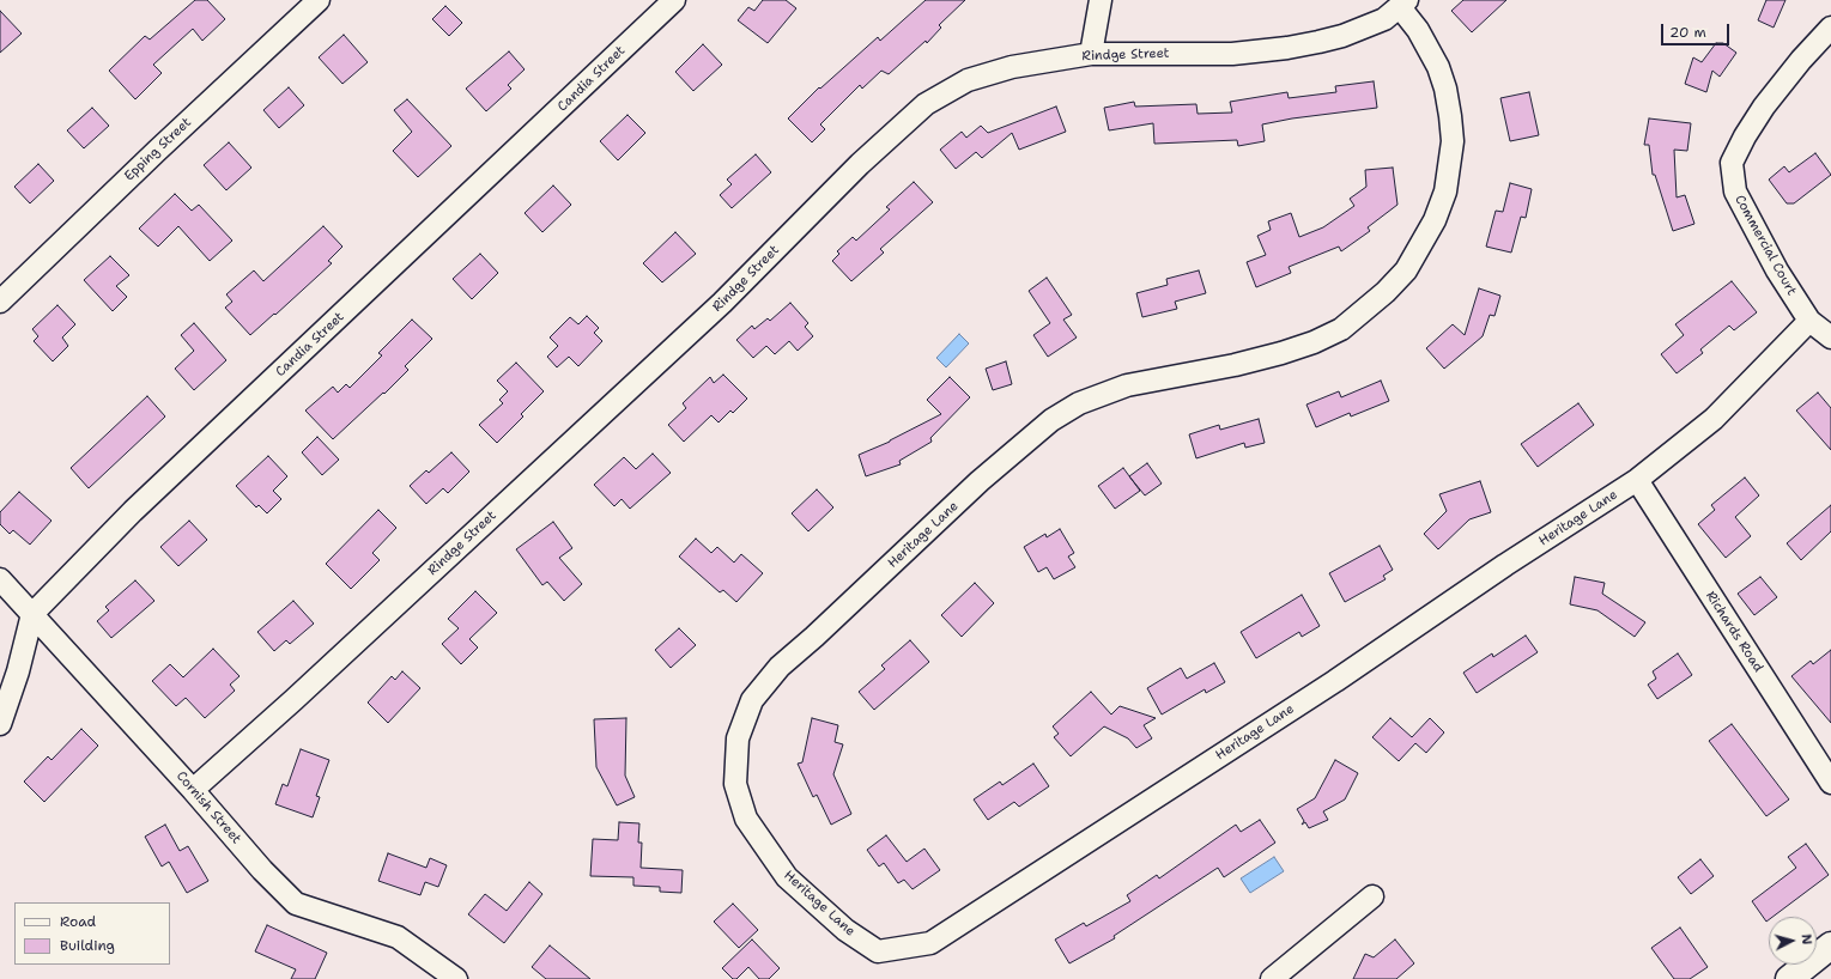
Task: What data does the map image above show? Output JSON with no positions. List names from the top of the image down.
{
  "streets": {
    "street": [
      "Rindge Street",
      "Candia Street",
      "Epping Street",
      "Commercial Court",
      "Heritage Lane",
      "Richards Road",
      "Cornish Street"
    ]
  },
  "crossings": [
    ["Rindge Street", "Heritage Lane"],
    ["Rindge Street", "Cornish Street"],
    ["Candia Street", "Cornish Street"],
    ["Commercial Court", "Heritage Lane"],
    ["Heritage Lane", "Richards Road"]
  ],
  "legend": ["Road", "Building"],
  "scale_bar": "20 m",
  "north": "right"
}
